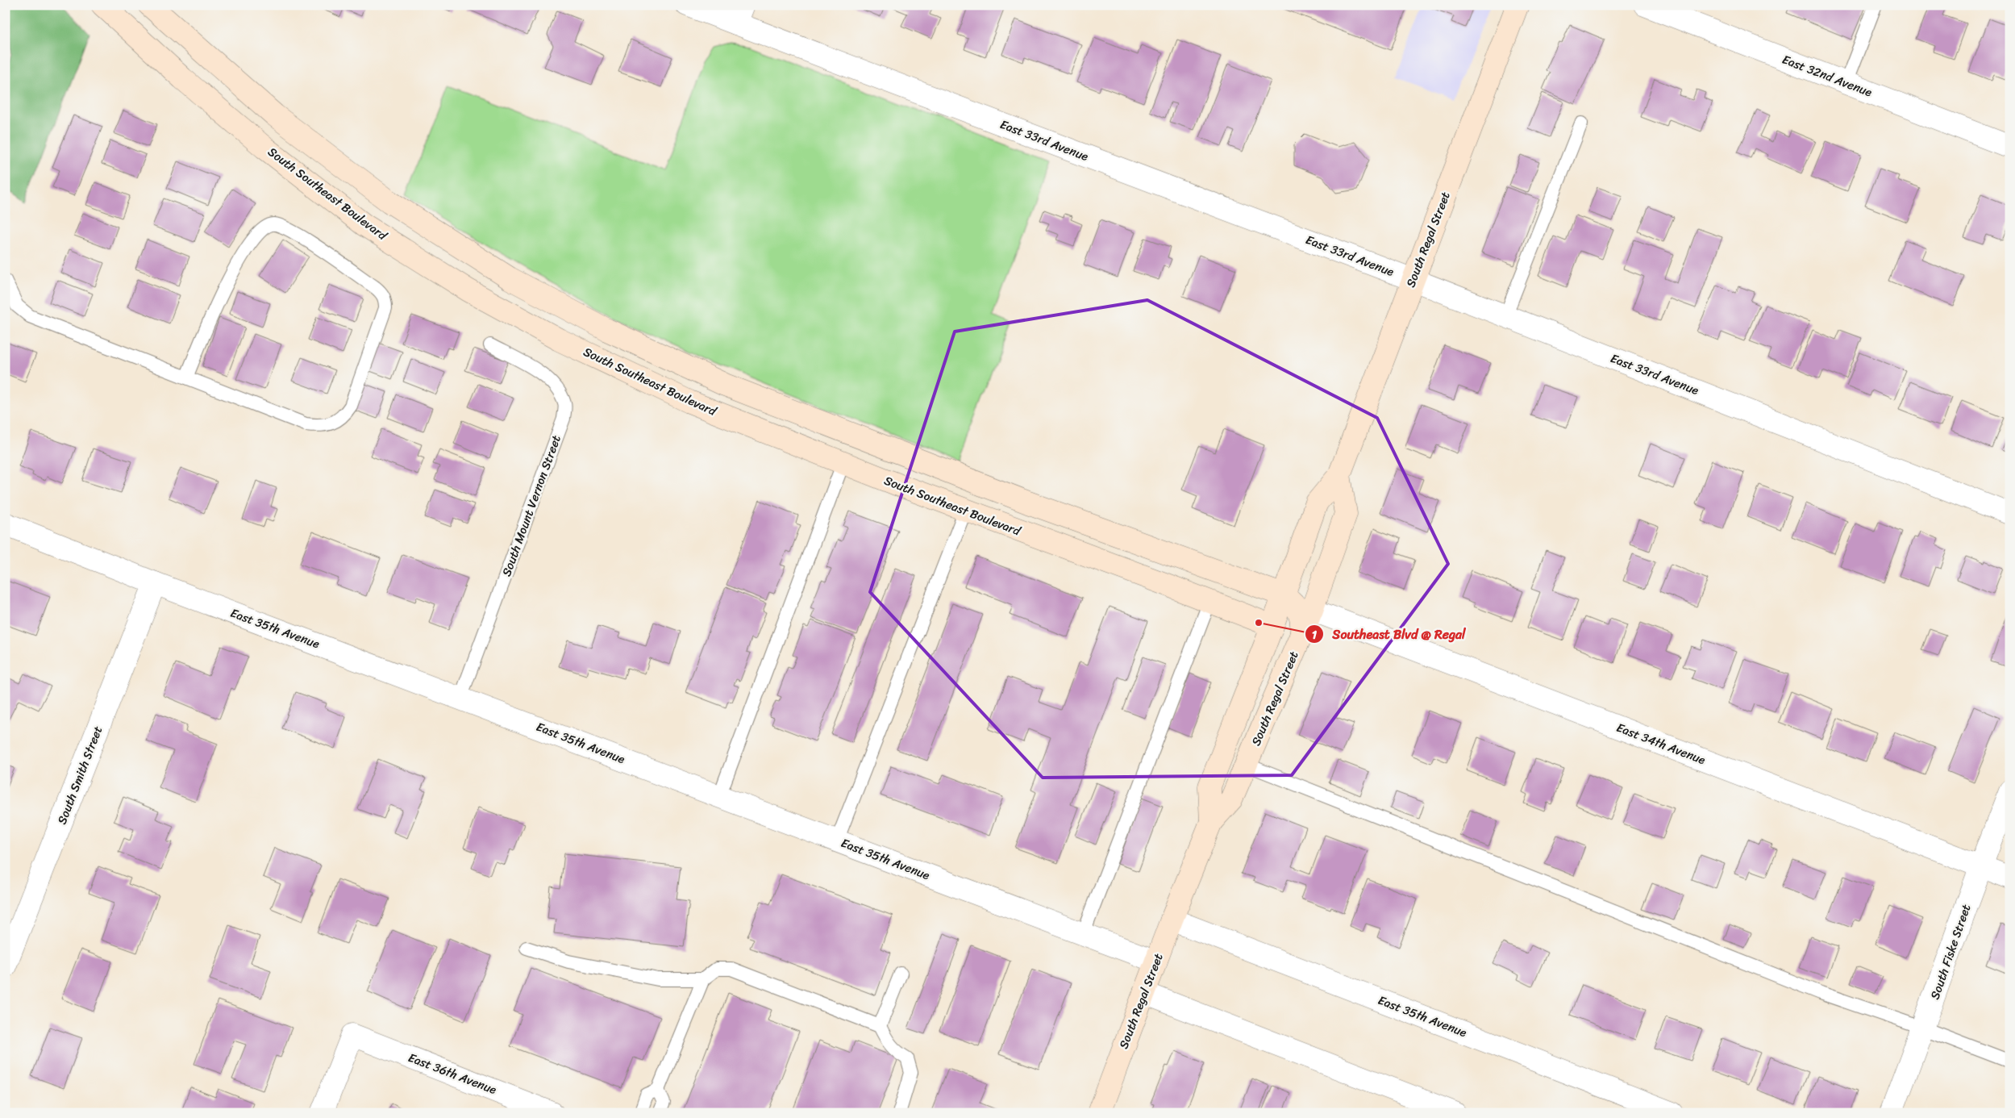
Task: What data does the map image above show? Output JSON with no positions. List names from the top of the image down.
{
  "streets": {
    "main road": ["South Southeast Boulevard", "South Regal Street"],
    "street": [
      "East 32nd Avenue",
      "East 33rd Avenue",
      "East 35th Avenue",
      "East 34th Avenue",
      "South Smith Street",
      "South Fiske Street",
      "East 36th Avenue"
    ],
    "lane": ["South Mount Vernon Street"]
  },
  "crossings": [
    ["East 33rd Avenue", "South Regal Street"],
    ["South Southeast Boulevard", "South Regal Street"],
    ["South Regal Street", "East 35th Avenue"],
    ["South Regal Street", "East 34th Avenue"],
    ["South Mount Vernon Street", "East 35th Avenue"],
    ["East 35th Avenue", "South Smith Street"],
    ["East 34th Avenue", "South Fiske Street"]
  ],
  "places": ["Southeast Blvd @ Regal"]
}
